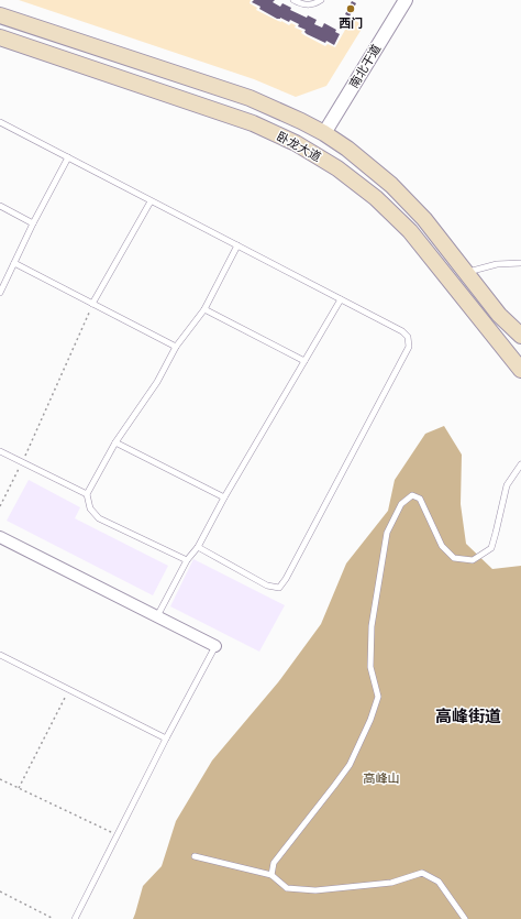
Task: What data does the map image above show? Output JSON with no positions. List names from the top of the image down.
{
  "streets": {
    "main road": ["卧龙大道"],
    "street": ["南北干道"]
  },
  "crossings": [
    ["南北干道", "卧龙大道"]
  ],
  "districts": ["高峰街道"],
  "parks": ["高峰山"],
  "places": ["西门"]
}
